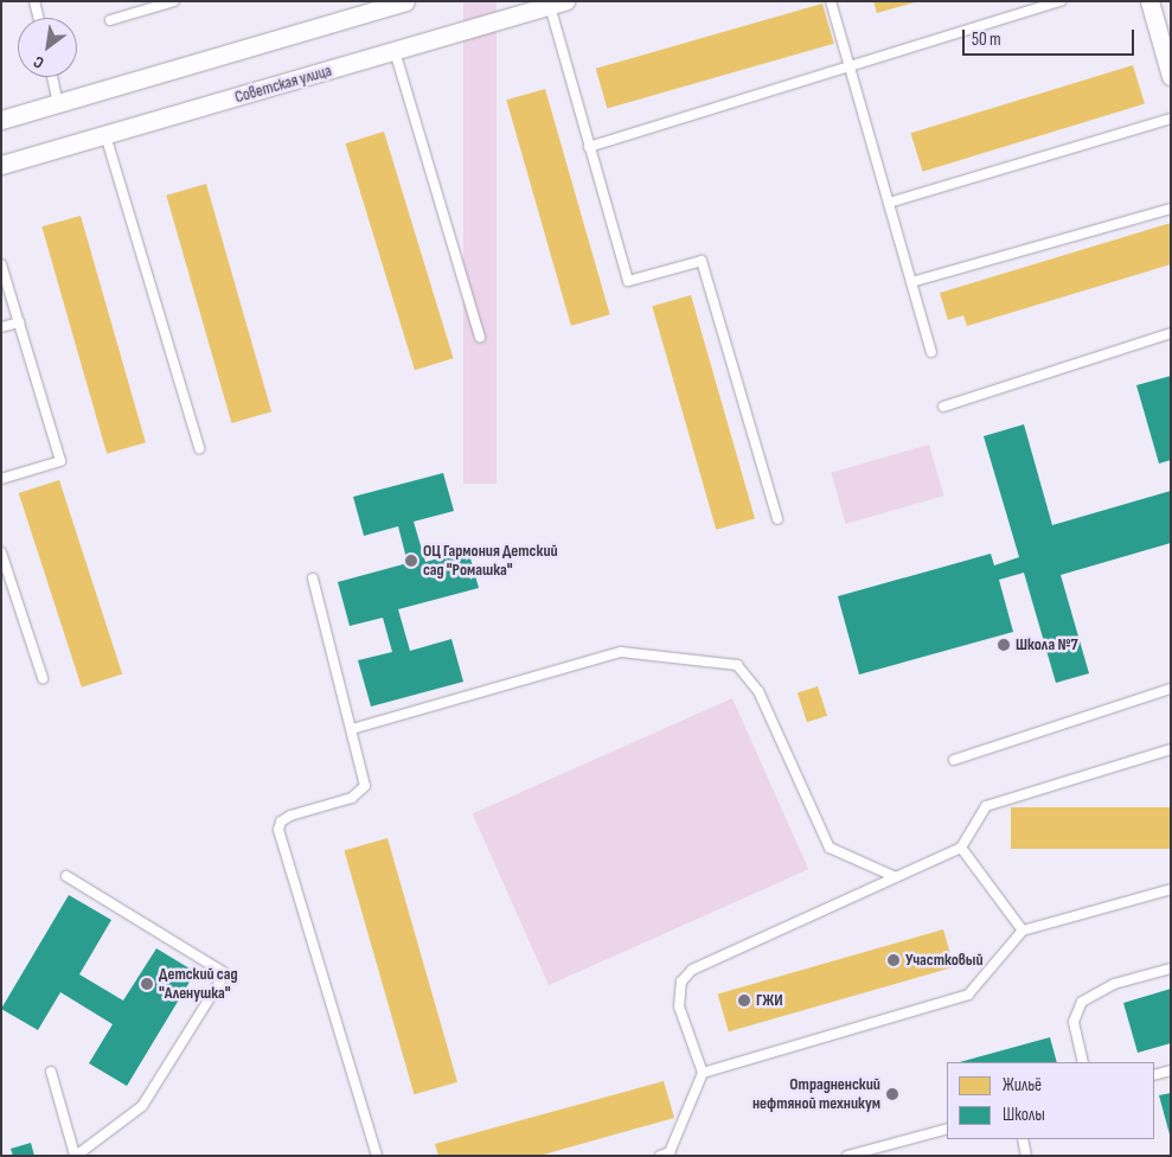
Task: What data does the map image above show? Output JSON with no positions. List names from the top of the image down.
{
  "streets": {
    "street": ["Советская улица"]
  },
  "places": [
    "ОЦ Гармония Детский сад \"Ромашка\"",
    "Школа №7",
    "Участковый",
    "Детский сад \"Аленушка\"",
    "ГЖИ",
    "Отрадненский нефтяной техникум"
  ],
  "legend": ["Жильё", "Школы"],
  "scale_bar": "50 m",
  "north": "bottom left"
}
